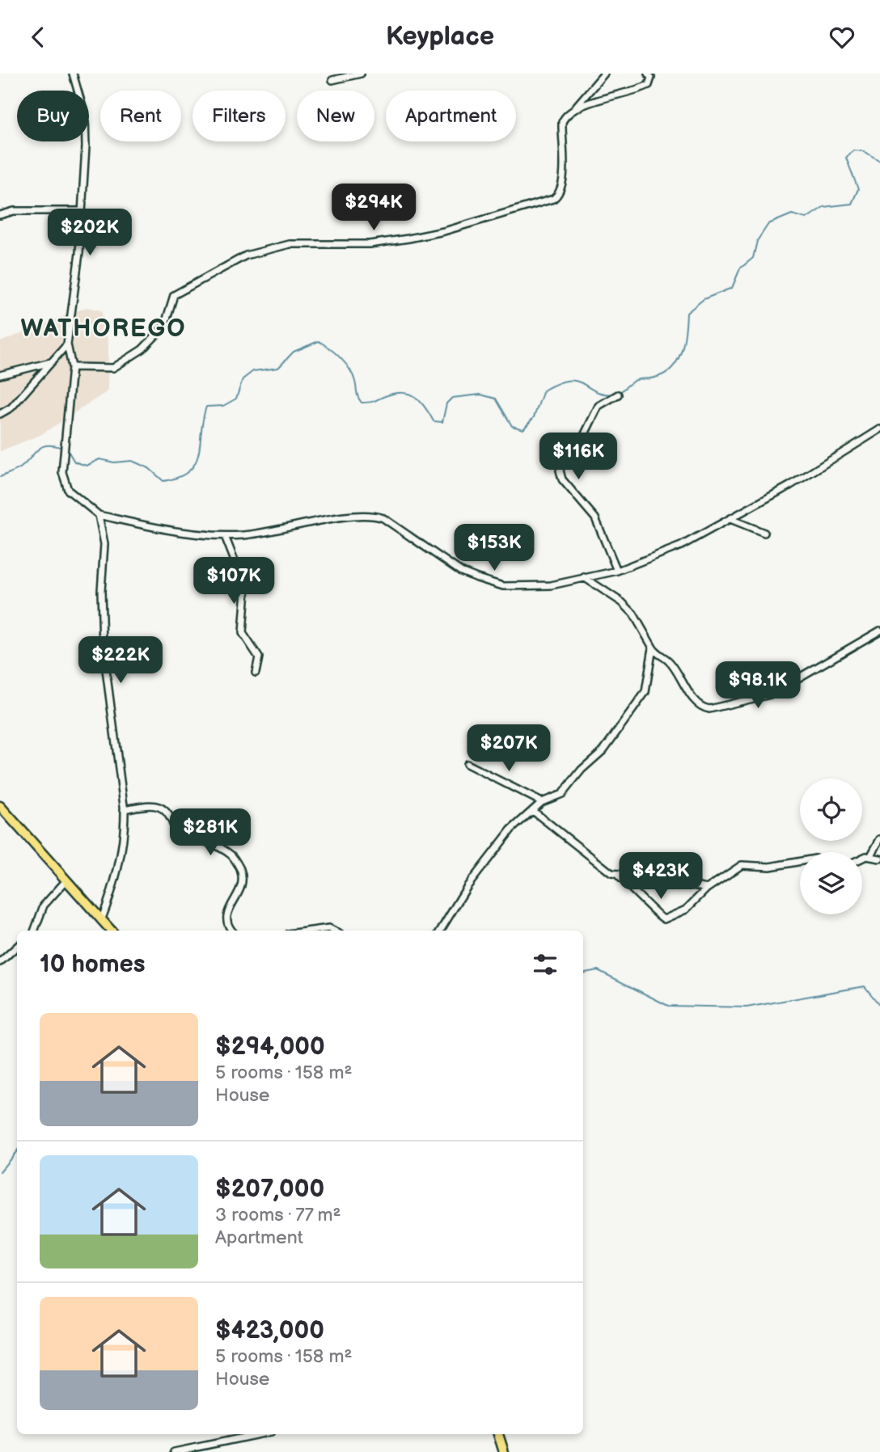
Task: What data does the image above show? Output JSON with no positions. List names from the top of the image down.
{
  "districts": ["WATHOREGO"],
  "page": {
    "header": "Keyplace",
    "chip": [
      "Buy",
      "Rent",
      "Filters",
      "New",
      "Apartment"
    ],
    "price": [
      "$294K",
      "$202K",
      "$116K",
      "$153K",
      "$107K",
      "$222K",
      "$98.1K",
      "$207K",
      "$281K",
      "$423K"
    ],
    "heading": "10 homes",
    "list": [
      {
        "name": "$294,000",
        "note": "5 rooms · 158 m² · House"
      },
      {
        "name": "$207,000",
        "note": "3 rooms · 77 m² · Apartment"
      },
      {
        "name": "$423,000",
        "note": "5 rooms · 158 m² · House"
      }
    ]
  }
}
